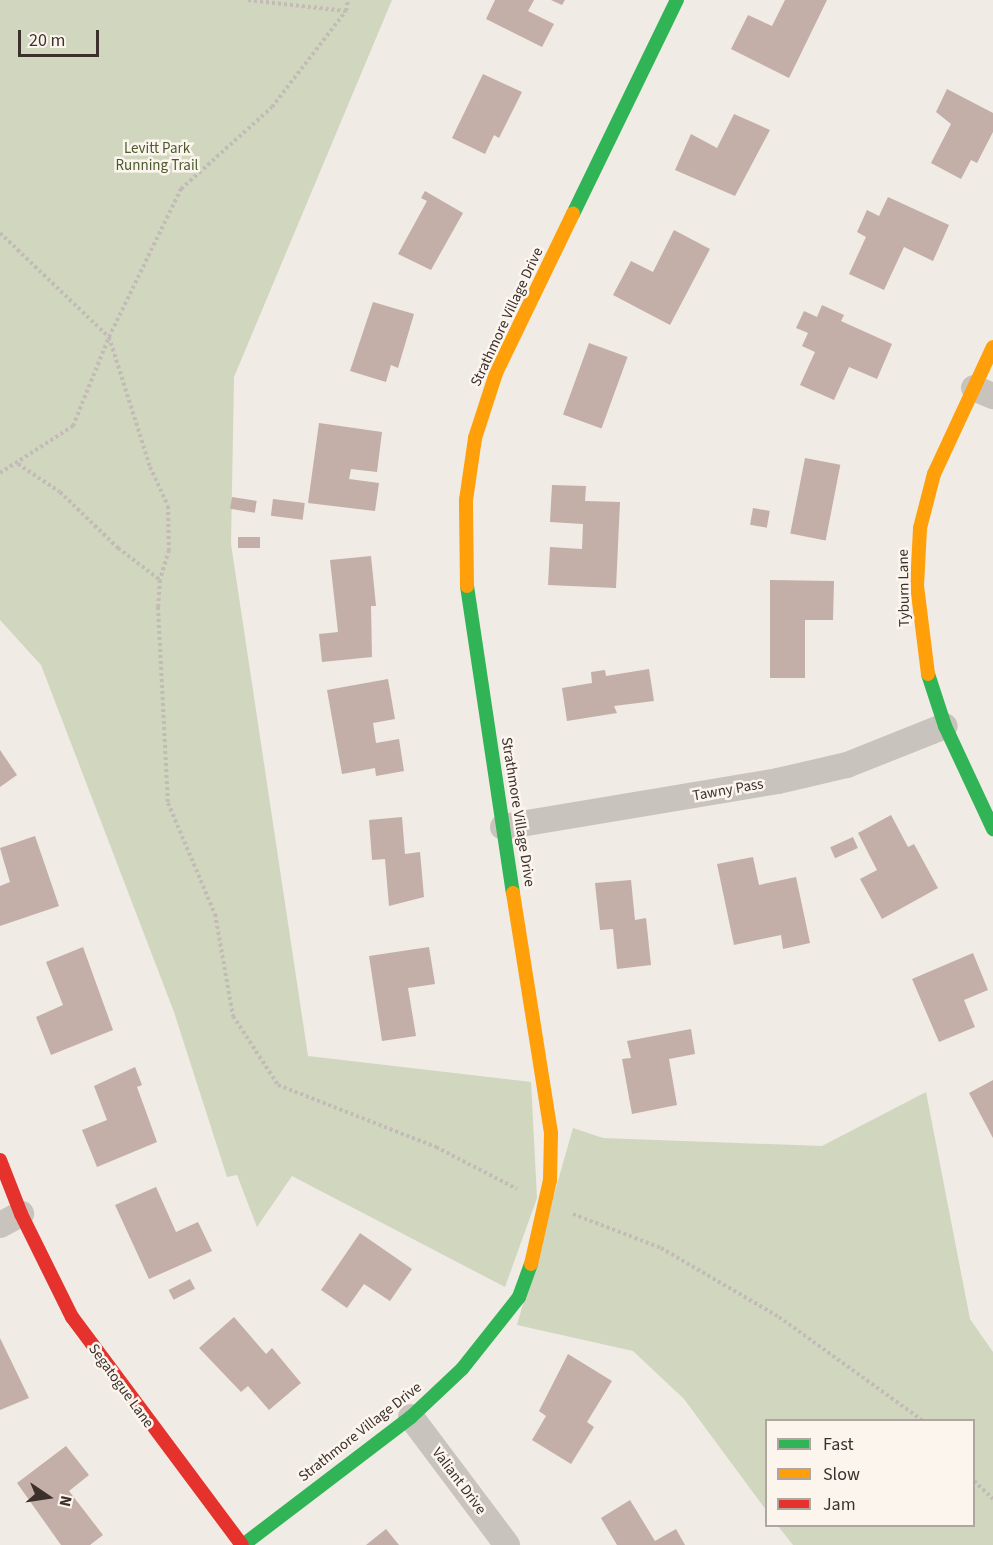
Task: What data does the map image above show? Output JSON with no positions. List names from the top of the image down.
{
  "streets": {
    "street": [
      "Strathmore Village Drive",
      "Tyburn Lane",
      "Tawny Pass",
      "Segatogue Lane",
      "Valiant Drive"
    ]
  },
  "crossings": [
    ["Strathmore Village Drive", "Tawny Pass"],
    ["Strathmore Village Drive", "Segatogue Lane"],
    ["Strathmore Village Drive", "Valiant Drive"],
    ["Tyburn Lane", "Tawny Pass"]
  ],
  "parks": ["Levitt Park Running Trail"],
  "legend": ["Fast", "Slow", "Jam"],
  "scale_bar": "20 m",
  "north": "right"
}
